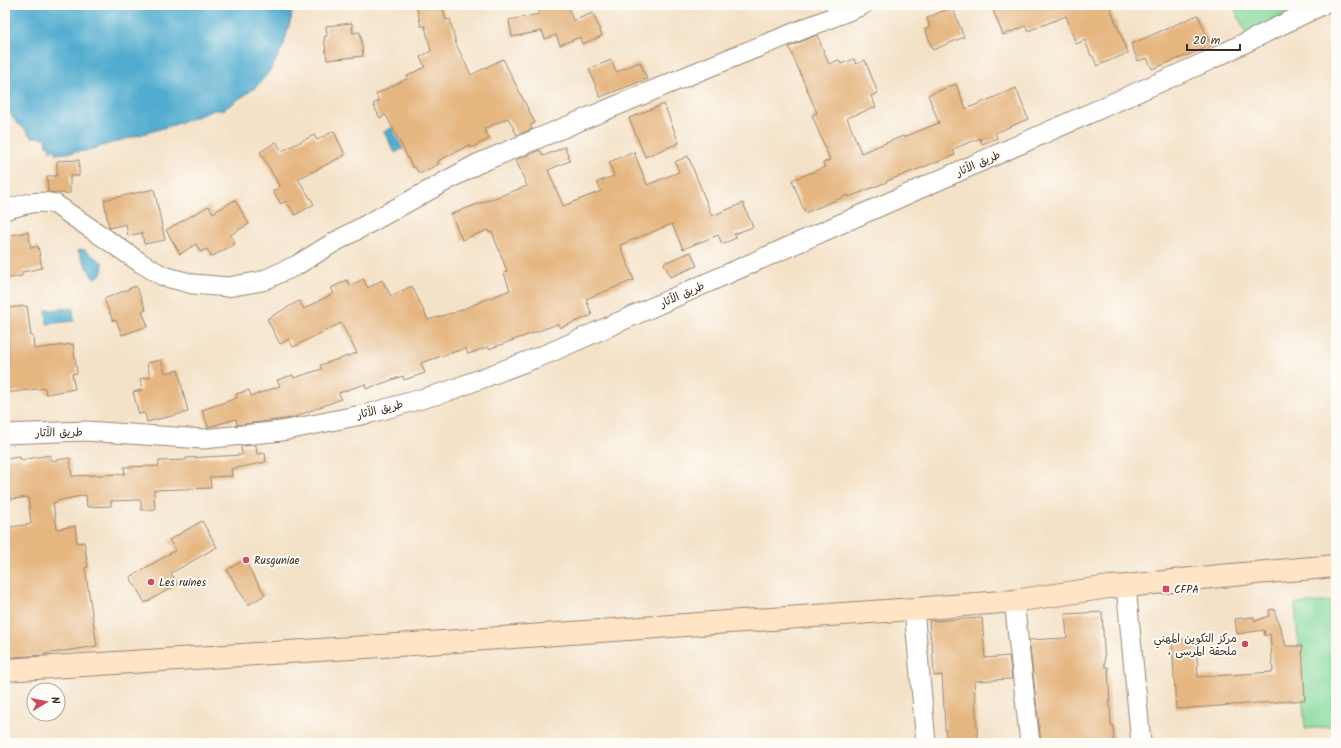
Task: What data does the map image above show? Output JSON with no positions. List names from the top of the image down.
{
  "streets": {
    "street": ["طريق الآثار"]
  },
  "places": {
    "other": ["Rusguniae", "Les ruines", "مركز التكوين المهني ، ملحقة المرسى"],
    "transit": ["CFPA"]
  },
  "scale_bar": "20 m",
  "north": "right"
}
